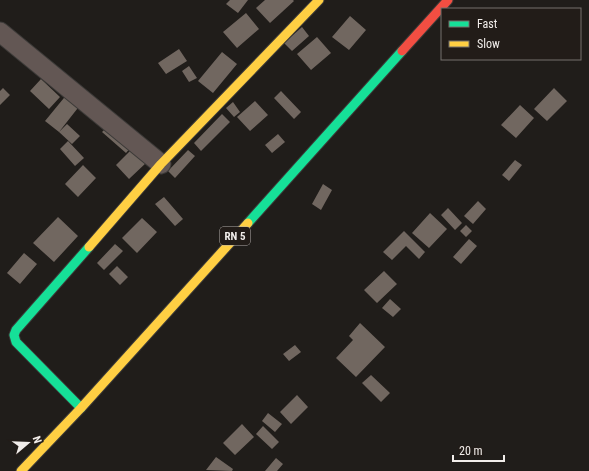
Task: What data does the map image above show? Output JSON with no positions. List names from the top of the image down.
{
  "streets": {
    "main road": ["RN 5"]
  },
  "legend": ["Fast", "Slow"],
  "scale_bar": "20 m",
  "north": "right"
}
